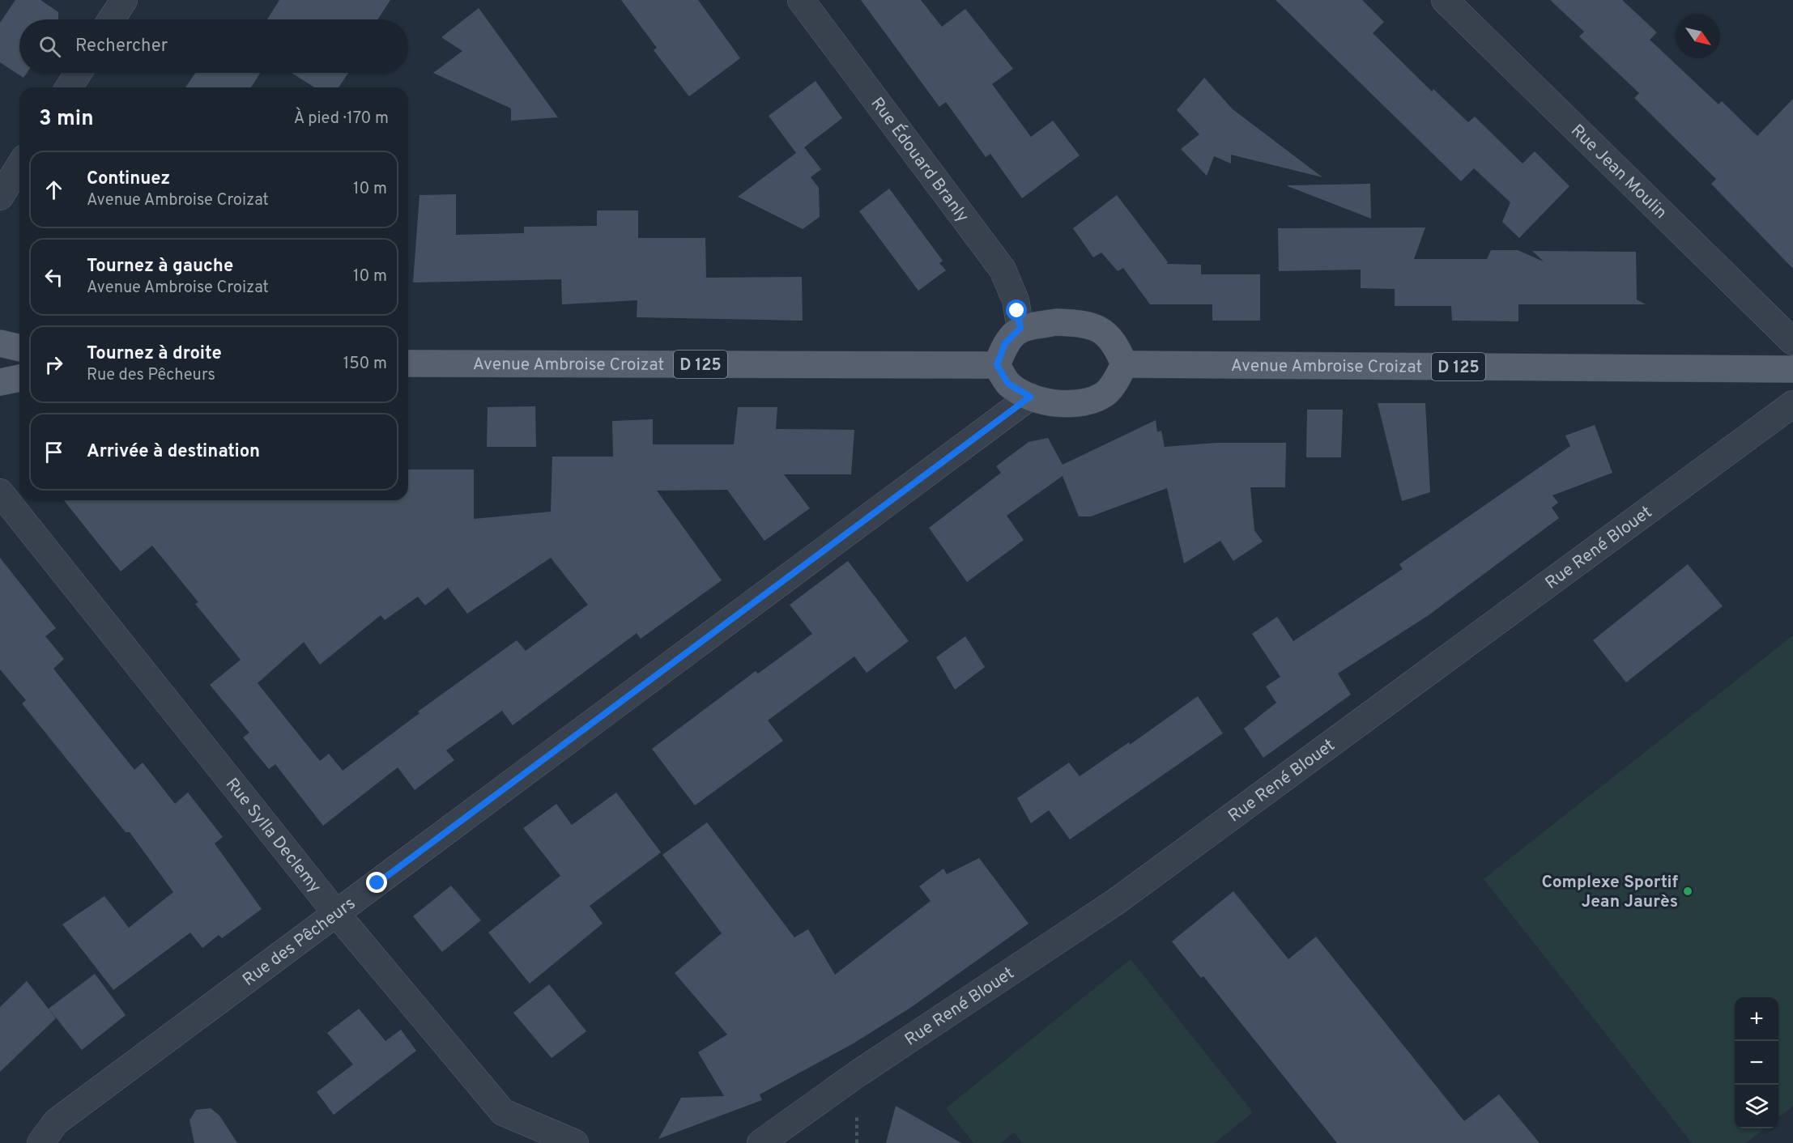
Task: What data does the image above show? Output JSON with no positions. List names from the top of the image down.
{
  "streets": {
    "main road": ["Avenue Ambroise Croizat", "D 125"],
    "street": [
      "Rue Édouard Branly",
      "Rue Jean Moulin",
      "Rue René Blouet",
      "Rue Sylla Declemy",
      "Rue des Pêcheurs"
    ]
  },
  "crossings": [
    ["Rue Édouard Branly", "Avenue Ambroise Croizat"],
    ["Rue Édouard Branly", "Rue des Pêcheurs"],
    ["Avenue Ambroise Croizat", "Rue des Pêcheurs"],
    ["Rue Sylla Declemy", "Rue des Pêcheurs"]
  ],
  "places": ["Complexe Sportif Jean Jaurès"],
  "north": "bottom right",
  "page": {
    "search": "Rechercher",
    "heading": ["3 min", "À pied · 170 m"],
    "list": [
      ["Continuez", "Avenue Ambroise Croizat", "10 m"],
      ["Tournez à gauche", "Avenue Ambroise Croizat", "10 m"],
      ["Tournez à droite", "Rue des Pêcheurs", "150 m"],
      "Arrivée à destination"
    ],
    "map_buttons": ["+", "−"]
  }
}
